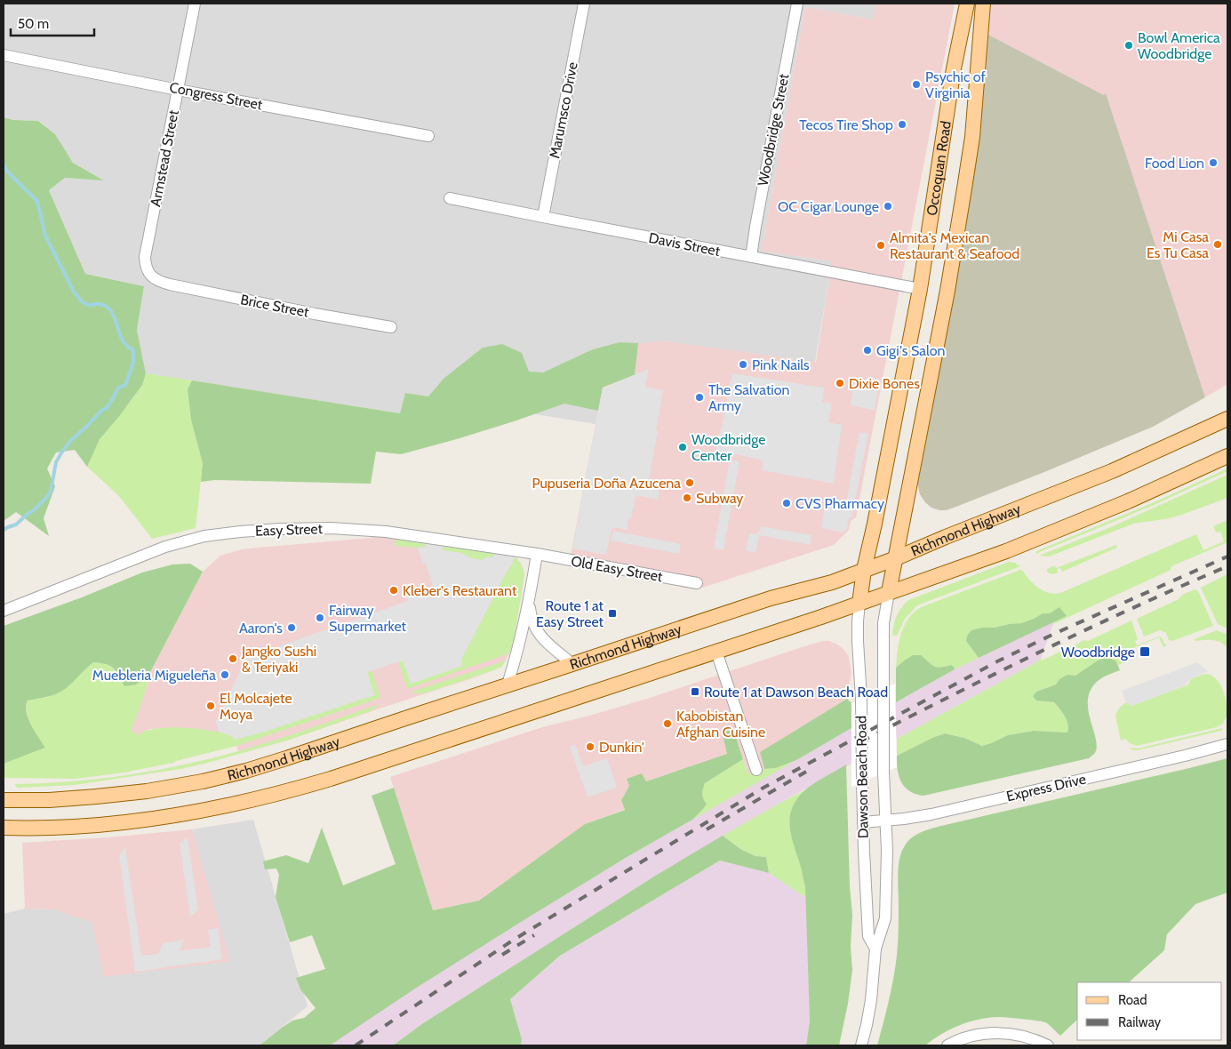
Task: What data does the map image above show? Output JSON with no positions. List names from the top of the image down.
{
  "streets": {
    "main road": ["Occoquan Road", "Richmond Highway"],
    "street": [
      "Congress Street",
      "Marumsco Drive",
      "Woodbridge Street",
      "Armstead Street",
      "Davis Street",
      "Brice Street",
      "Easy Street",
      "Old Easy Street",
      "Dawson Beach Road",
      "Express Drive"
    ]
  },
  "crossings": [
    ["Congress Street", "Armstead Street"],
    ["Marumsco Drive", "Davis Street"],
    ["Woodbridge Street", "Davis Street"],
    ["Armstead Street", "Brice Street"],
    ["Occoquan Road", "Davis Street"],
    ["Occoquan Road", "Richmond Highway"],
    ["Occoquan Road", "Dawson Beach Road"],
    ["Easy Street", "Old Easy Street"],
    ["Richmond Highway", "Dawson Beach Road"],
    ["Dawson Beach Road", "Express Drive"]
  ],
  "places": {
    "other": [
      "Bowl America Woodbridge",
      "Psychic of Virginia",
      "Tecos Tire Shop",
      "Food Lion",
      "OC Cigar Lounge",
      "Mi Casa Es Tu Casa",
      "Almita's Mexican Restaurant & Seafood",
      "Gigi's Salon",
      "Pink Nails",
      "Dixie Bones",
      "The Salvation Army",
      "Woodbridge Center",
      "Pupuseria Doña Azucena",
      "Subway",
      "CVS Pharmacy",
      "Kleber's Restaurant",
      "Fairway Supermarket",
      "Aaron's",
      "Jangko Sushi & Teriyaki",
      "Muebleria Migueleña",
      "El Molcajete Moya",
      "Kabobistan Afghan Cuisine",
      "Dunkin'"
    ],
    "transit": ["Route 1 at Easy Street", "Woodbridge", "Route 1 at Dawson Beach Road"]
  },
  "legend": ["Road", "Railway"],
  "scale_bar": "50 m"
}
